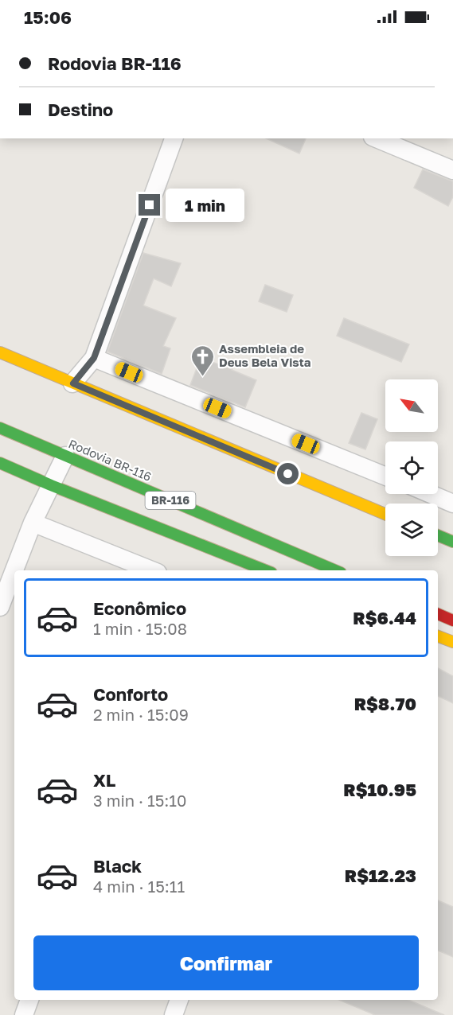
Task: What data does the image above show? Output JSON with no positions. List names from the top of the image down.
{
  "streets": {
    "highway": ["Rodovia BR-116", "BR-116"]
  },
  "places": {
    "church": ["Assembleia de Deus Bela Vista"]
  },
  "north": "top left",
  "page": {
    "status": "15:06",
    "banner": ["Rodovia BR-116", "Destino"],
    "bubble": "1 min",
    "list": [
      {
        "name": "Econômico",
        "note": "1 min · 15:08",
        "value": "R$6.44"
      },
      {
        "name": "Conforto",
        "note": "2 min · 15:09",
        "value": "R$8.70"
      },
      {
        "name": "XL",
        "note": "3 min · 15:10",
        "value": "R$10.95"
      },
      {
        "name": "Black",
        "note": "4 min · 15:11",
        "value": "R$12.23"
      }
    ],
    "buttons": "Confirmar"
  }
}
